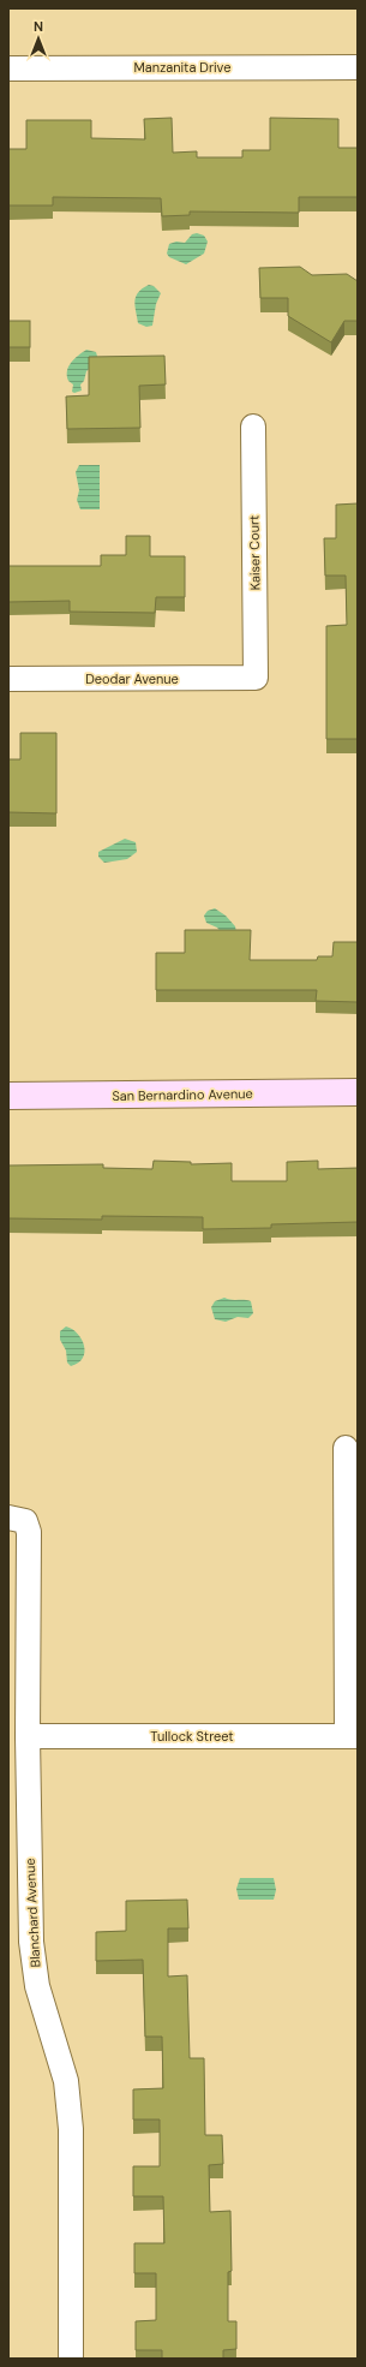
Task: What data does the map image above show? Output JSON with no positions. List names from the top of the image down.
{
  "streets": {
    "main road": ["San Bernardino Avenue"],
    "street": [
      "Manzanita Drive",
      "Kaiser Court",
      "Deodar Avenue",
      "Tullock Street",
      "Blanchard Avenue"
    ]
  },
  "crossings": [
    ["Kaiser Court", "Deodar Avenue"],
    ["Tullock Street", "Blanchard Avenue"]
  ],
  "north": "top"
}
